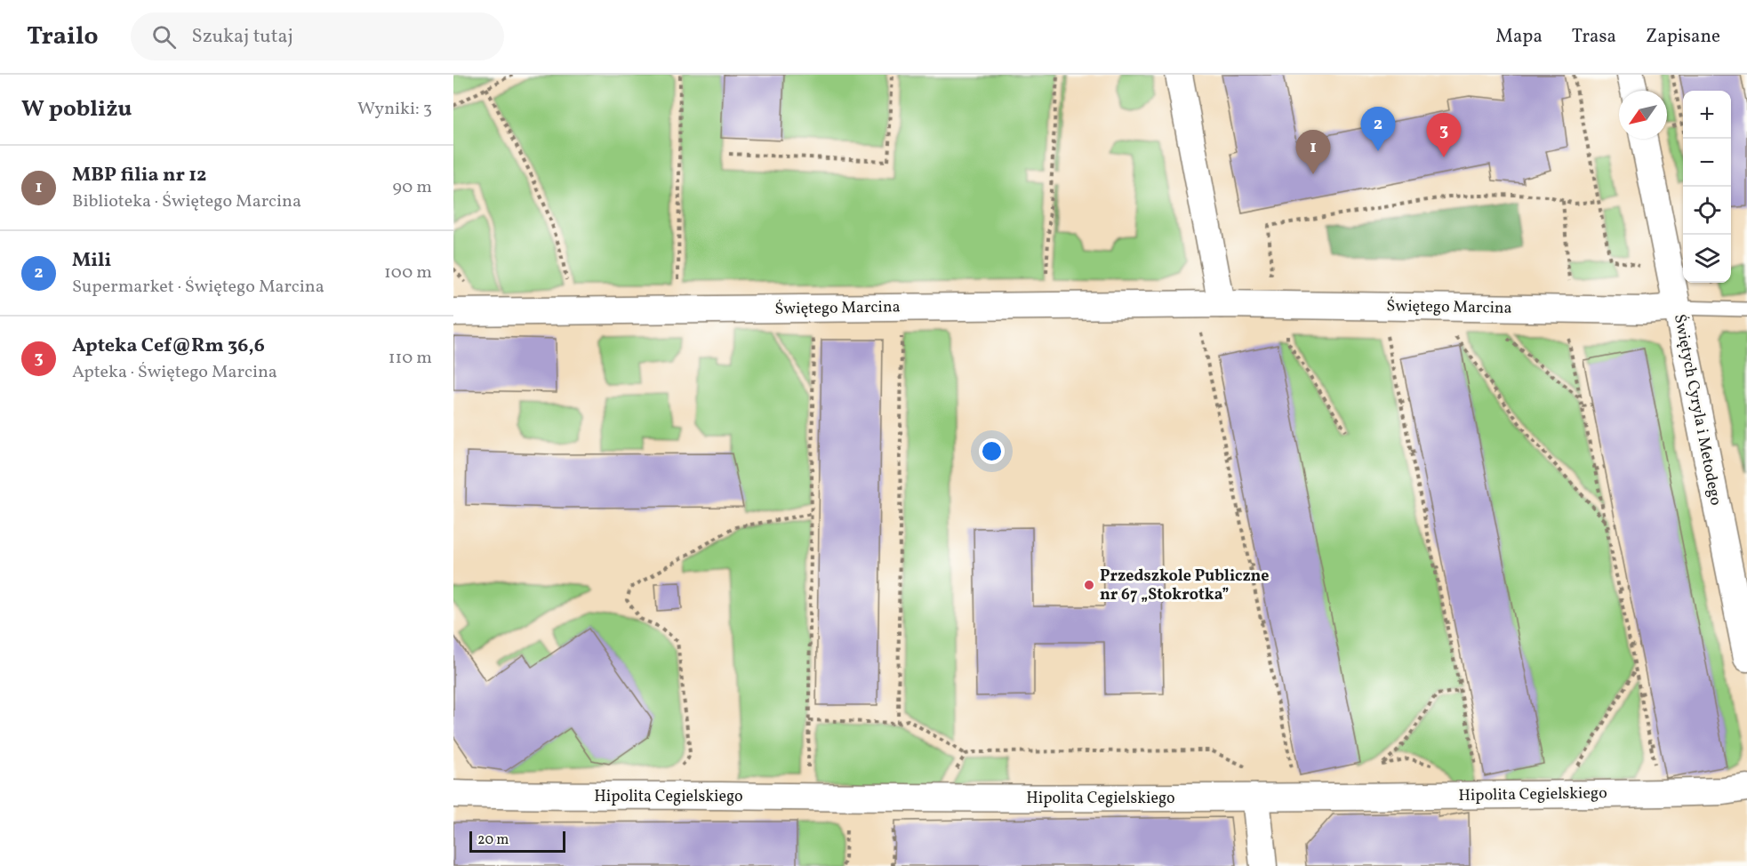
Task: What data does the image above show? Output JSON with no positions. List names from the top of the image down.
{
  "streets": {
    "street": ["Świętego Marcina", "Świętych Cyryla i Metodego", "Hipolita Cegielskiego"]
  },
  "crossings": [
    ["Świętego Marcina", "Świętych Cyryla i Metodego"]
  ],
  "places": ["Przedszkole Publiczne nr 67 „Stokrotka”"],
  "scale_bar": "20 m",
  "north": "bottom left",
  "page": {
    "header": "Trailo",
    "search": "Szukaj tutaj",
    "nav": ["Mapa", "Trasa", "Zapisane"],
    "heading": ["W pobliżu", "Wyniki: 3"],
    "map_buttons": ["+", "−"],
    "pins": ["2", "3", "1"],
    "list": [
      {
        "mark": "1",
        "name": "MBP filia nr 12",
        "note": "Biblioteka · Świętego Marcina",
        "value": "90 m"
      },
      {
        "mark": "2",
        "name": "Mili",
        "note": "Supermarket · Świętego Marcina",
        "value": "100 m"
      },
      {
        "mark": "3",
        "name": "Apteka Cef@Rm 36,6",
        "note": "Apteka · Świętego Marcina",
        "value": "110 m"
      }
    ],
    "scale": "20 m"
  }
}
